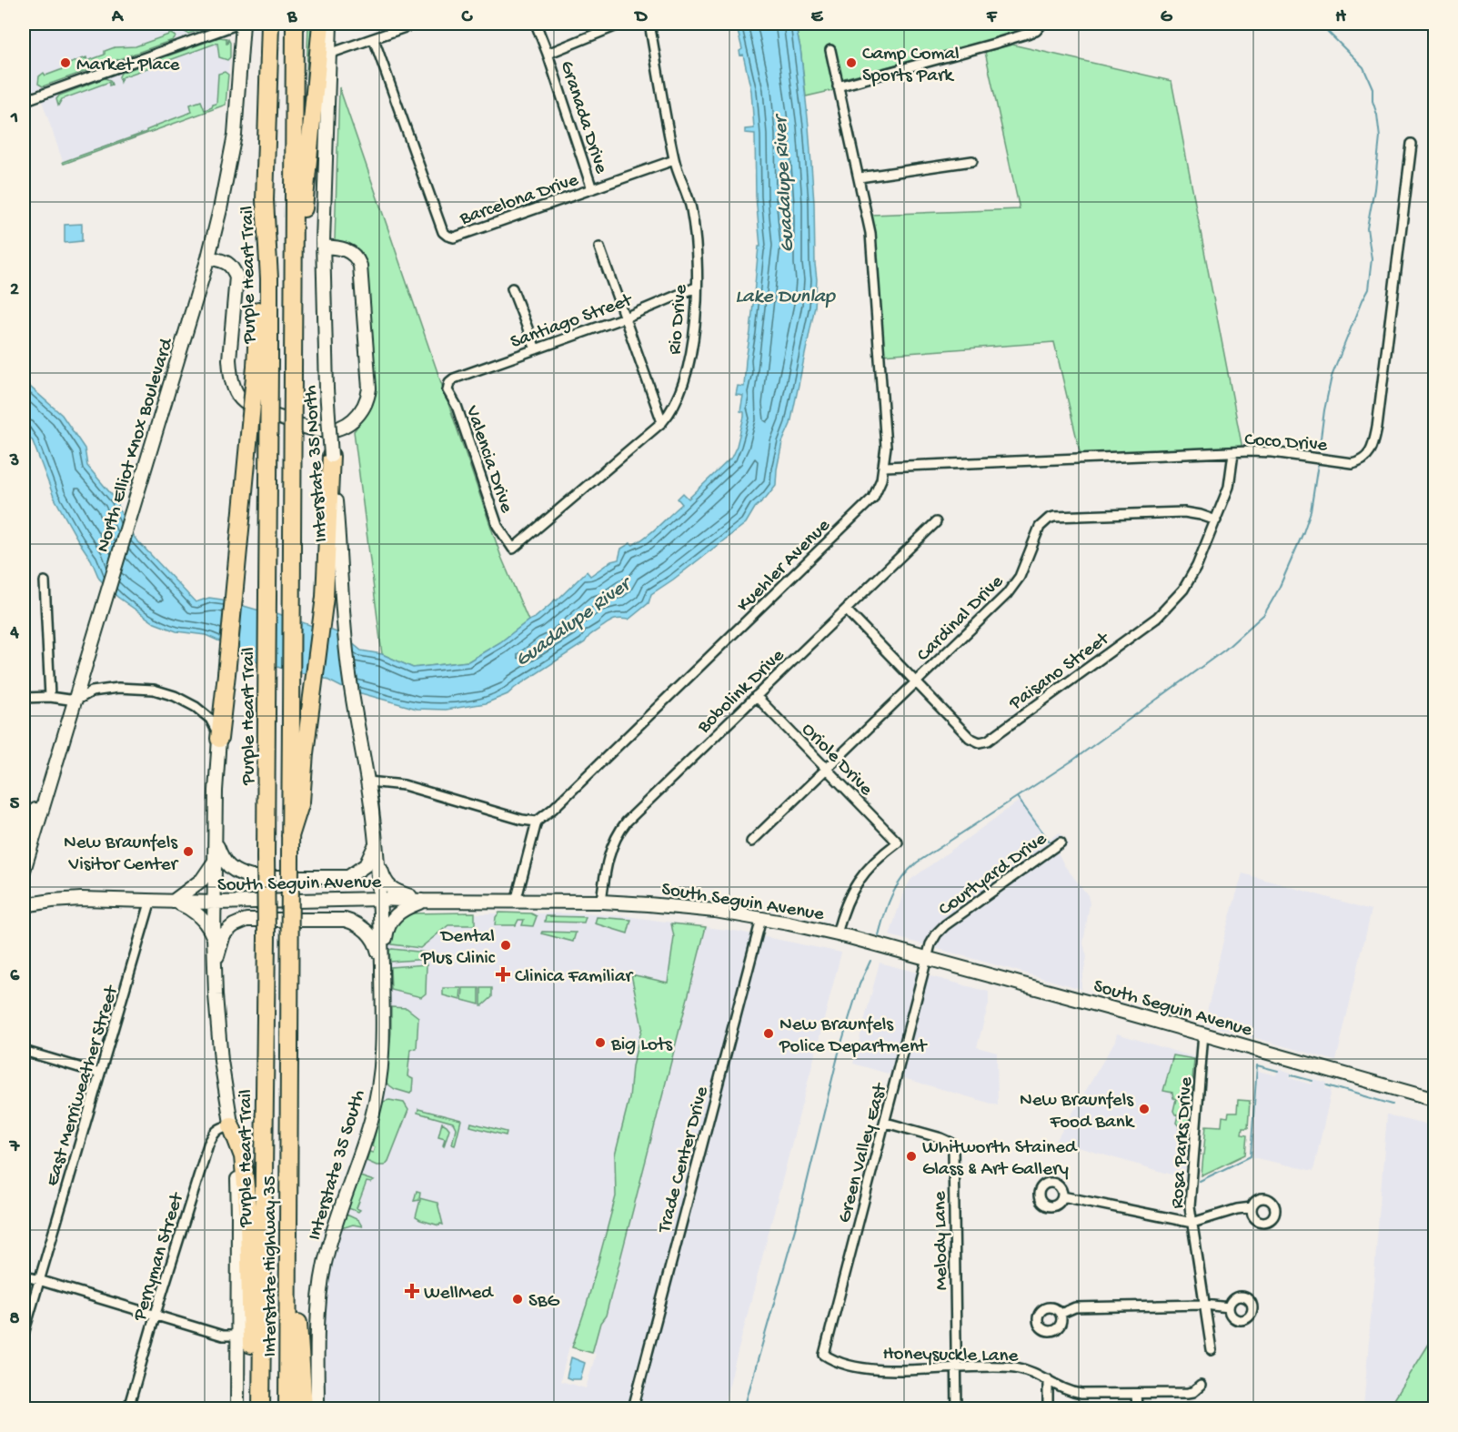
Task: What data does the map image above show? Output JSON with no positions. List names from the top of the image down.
{
  "streets": {
    "highway": ["Purple Heart Trail", "Interstate Highway 35"],
    "main road": [
      "North Elliot Knox Boulevard",
      "Interstate 35 North",
      "South Seguin Avenue",
      "Interstate 35 South"
    ],
    "street": [
      "Granada Drive",
      "Barcelona Drive",
      "Santiago Street",
      "Rio Drive",
      "Coco Drive",
      "Valencia Drive",
      "Kuehler Avenue",
      "Cardinal Drive",
      "Paisano Street",
      "Bobolink Drive",
      "Oriole Drive",
      "Courtyard Drive",
      "East Merriweather Street",
      "Rosa Parks Drive",
      "Green Valley East",
      "Trade Center Drive",
      "Melody Lane",
      "Perryman Street",
      "Honeysuckle Lane"
    ]
  },
  "crossings": [
    ["Granada Drive", "Barcelona Drive"],
    ["Barcelona Drive", "Rio Drive"],
    ["Santiago Street", "Rio Drive"],
    ["Santiago Street", "Valencia Drive"],
    ["Rio Drive", "Valencia Drive"],
    ["Coco Drive", "Kuehler Avenue"],
    ["Coco Drive", "Paisano Street"],
    ["Interstate 35 North", "South Seguin Avenue"],
    ["Interstate 35 North", "Interstate 35 South"],
    ["Cardinal Drive", "Paisano Street"],
    ["Cardinal Drive", "Oriole Drive"],
    ["Paisano Street", "Bobolink Drive"],
    ["Bobolink Drive", "Oriole Drive"],
    ["Bobolink Drive", "South Seguin Avenue"],
    ["Oriole Drive", "South Seguin Avenue"],
    ["Courtyard Drive", "South Seguin Avenue"],
    ["Courtyard Drive", "Green Valley East"],
    ["South Seguin Avenue", "East Merriweather Street"],
    ["South Seguin Avenue", "Rosa Parks Drive"],
    ["South Seguin Avenue", "Green Valley East"],
    ["South Seguin Avenue", "Trade Center Drive"],
    ["South Seguin Avenue", "Interstate 35 South"],
    ["Green Valley East", "Melody Lane"],
    ["Green Valley East", "Honeysuckle Lane"],
    ["Melody Lane", "Honeysuckle Lane"]
  ],
  "water": ["Guadalupe River", "Lake Dunlap"],
  "places": {
    "other": [
      "Market Place",
      "Camp Comal Sports Park",
      "New Braunfels Visitor Center",
      "Dental Plus Clinic",
      "New Braunfels Police Department",
      "Big Lots",
      "New Braunfels Food Bank",
      "Whitworth Stained Glass & Art Gallery",
      "SBG"
    ],
    "health": ["Clinica Familiar", "WellMed"]
  },
  "grid": {
    "columns": [
      "A",
      "B",
      "C",
      "D",
      "E",
      "F",
      "G",
      "H"
    ],
    "rows": [
      "1",
      "2",
      "3",
      "4",
      "5",
      "6",
      "7",
      "8"
    ]
  }
}
